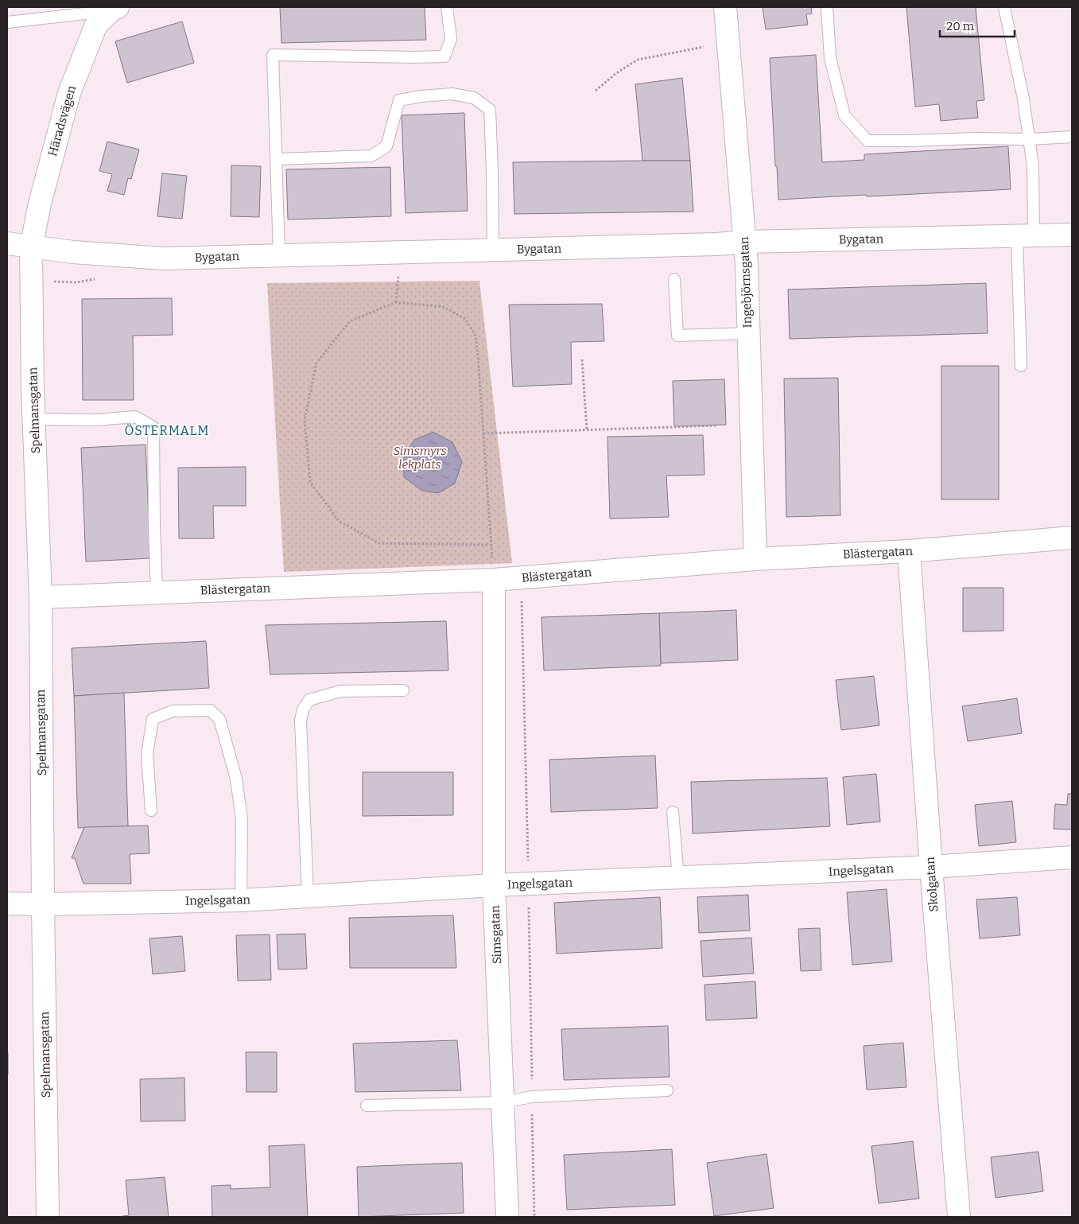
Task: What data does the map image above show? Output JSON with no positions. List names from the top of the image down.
{
  "streets": {
    "street": [
      "Häradsvägen",
      "Bygatan",
      "Ingebjörnsgatan",
      "Spelmansgatan",
      "Blästergatan",
      "Ingelsgatan",
      "Skolgatan",
      "Simsgatan"
    ]
  },
  "crossings": [
    ["Häradsvägen", "Bygatan"],
    ["Häradsvägen", "Spelmansgatan"],
    ["Bygatan", "Ingebjörnsgatan"],
    ["Bygatan", "Spelmansgatan"],
    ["Ingebjörnsgatan", "Blästergatan"],
    ["Spelmansgatan", "Blästergatan"],
    ["Spelmansgatan", "Ingelsgatan"],
    ["Blästergatan", "Skolgatan"],
    ["Blästergatan", "Simsgatan"],
    ["Ingelsgatan", "Skolgatan"],
    ["Ingelsgatan", "Simsgatan"]
  ],
  "districts": ["ÖSTERMALM"],
  "parks": ["Simsmyrs lekplats"],
  "scale_bar": "20 m"
}
